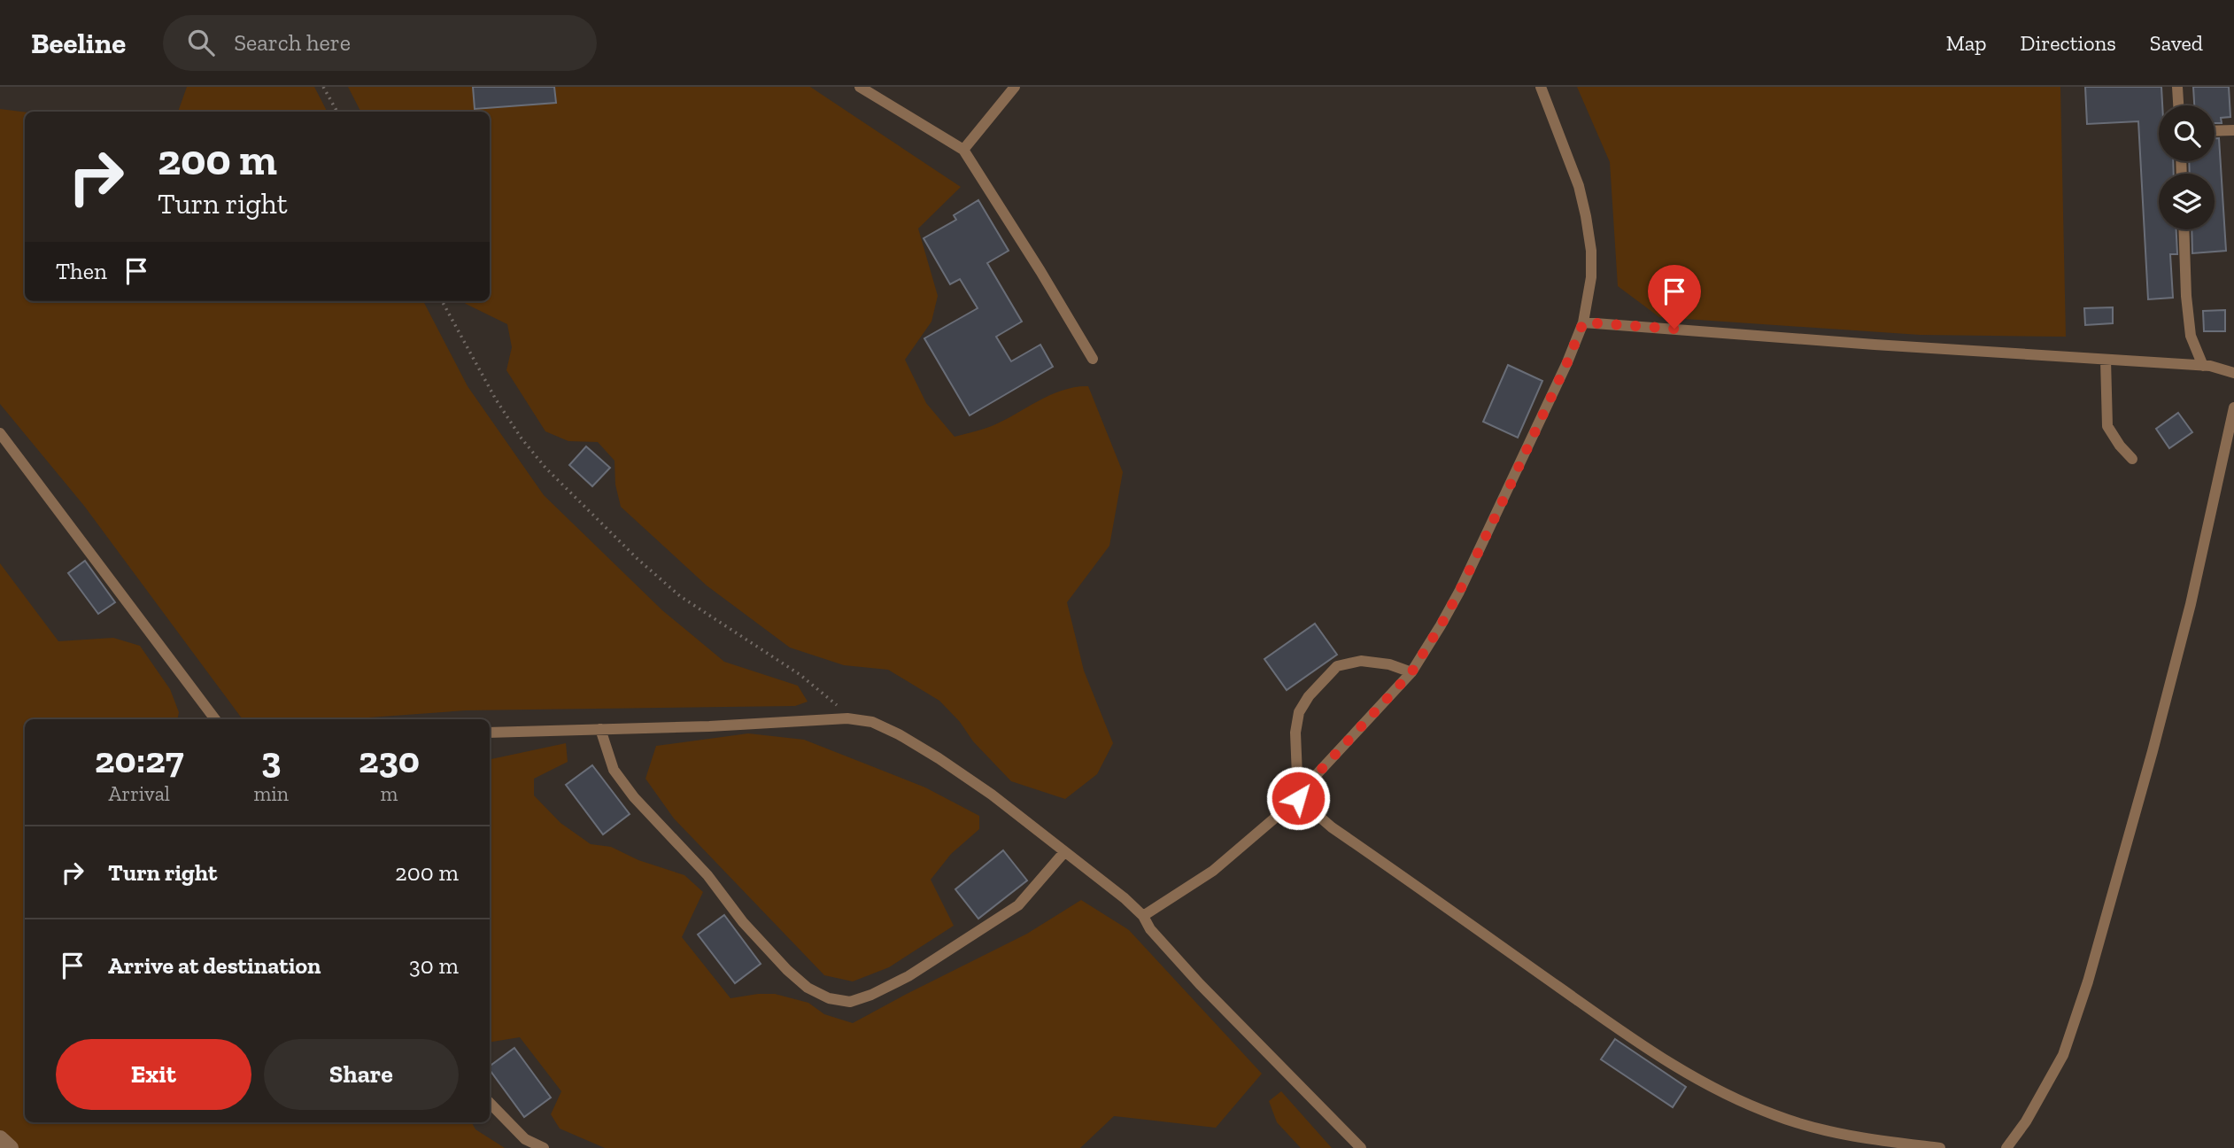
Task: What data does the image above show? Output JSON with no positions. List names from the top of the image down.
{
  "page": {
    "header": "Beeline",
    "search": "Search here",
    "nav": ["Map", "Directions", "Saved"],
    "turn": ["200 m", "Turn right"],
    "then": "Then",
    "eta": [
      "20:27",
      "Arrival",
      "3",
      "min",
      "230",
      "m"
    ],
    "list": [
      {
        "name": "Turn right",
        "value": "200 m"
      },
      {
        "name": "Arrive at destination",
        "value": "30 m"
      }
    ],
    "buttons": ["Exit", "Share"]
  }
}
